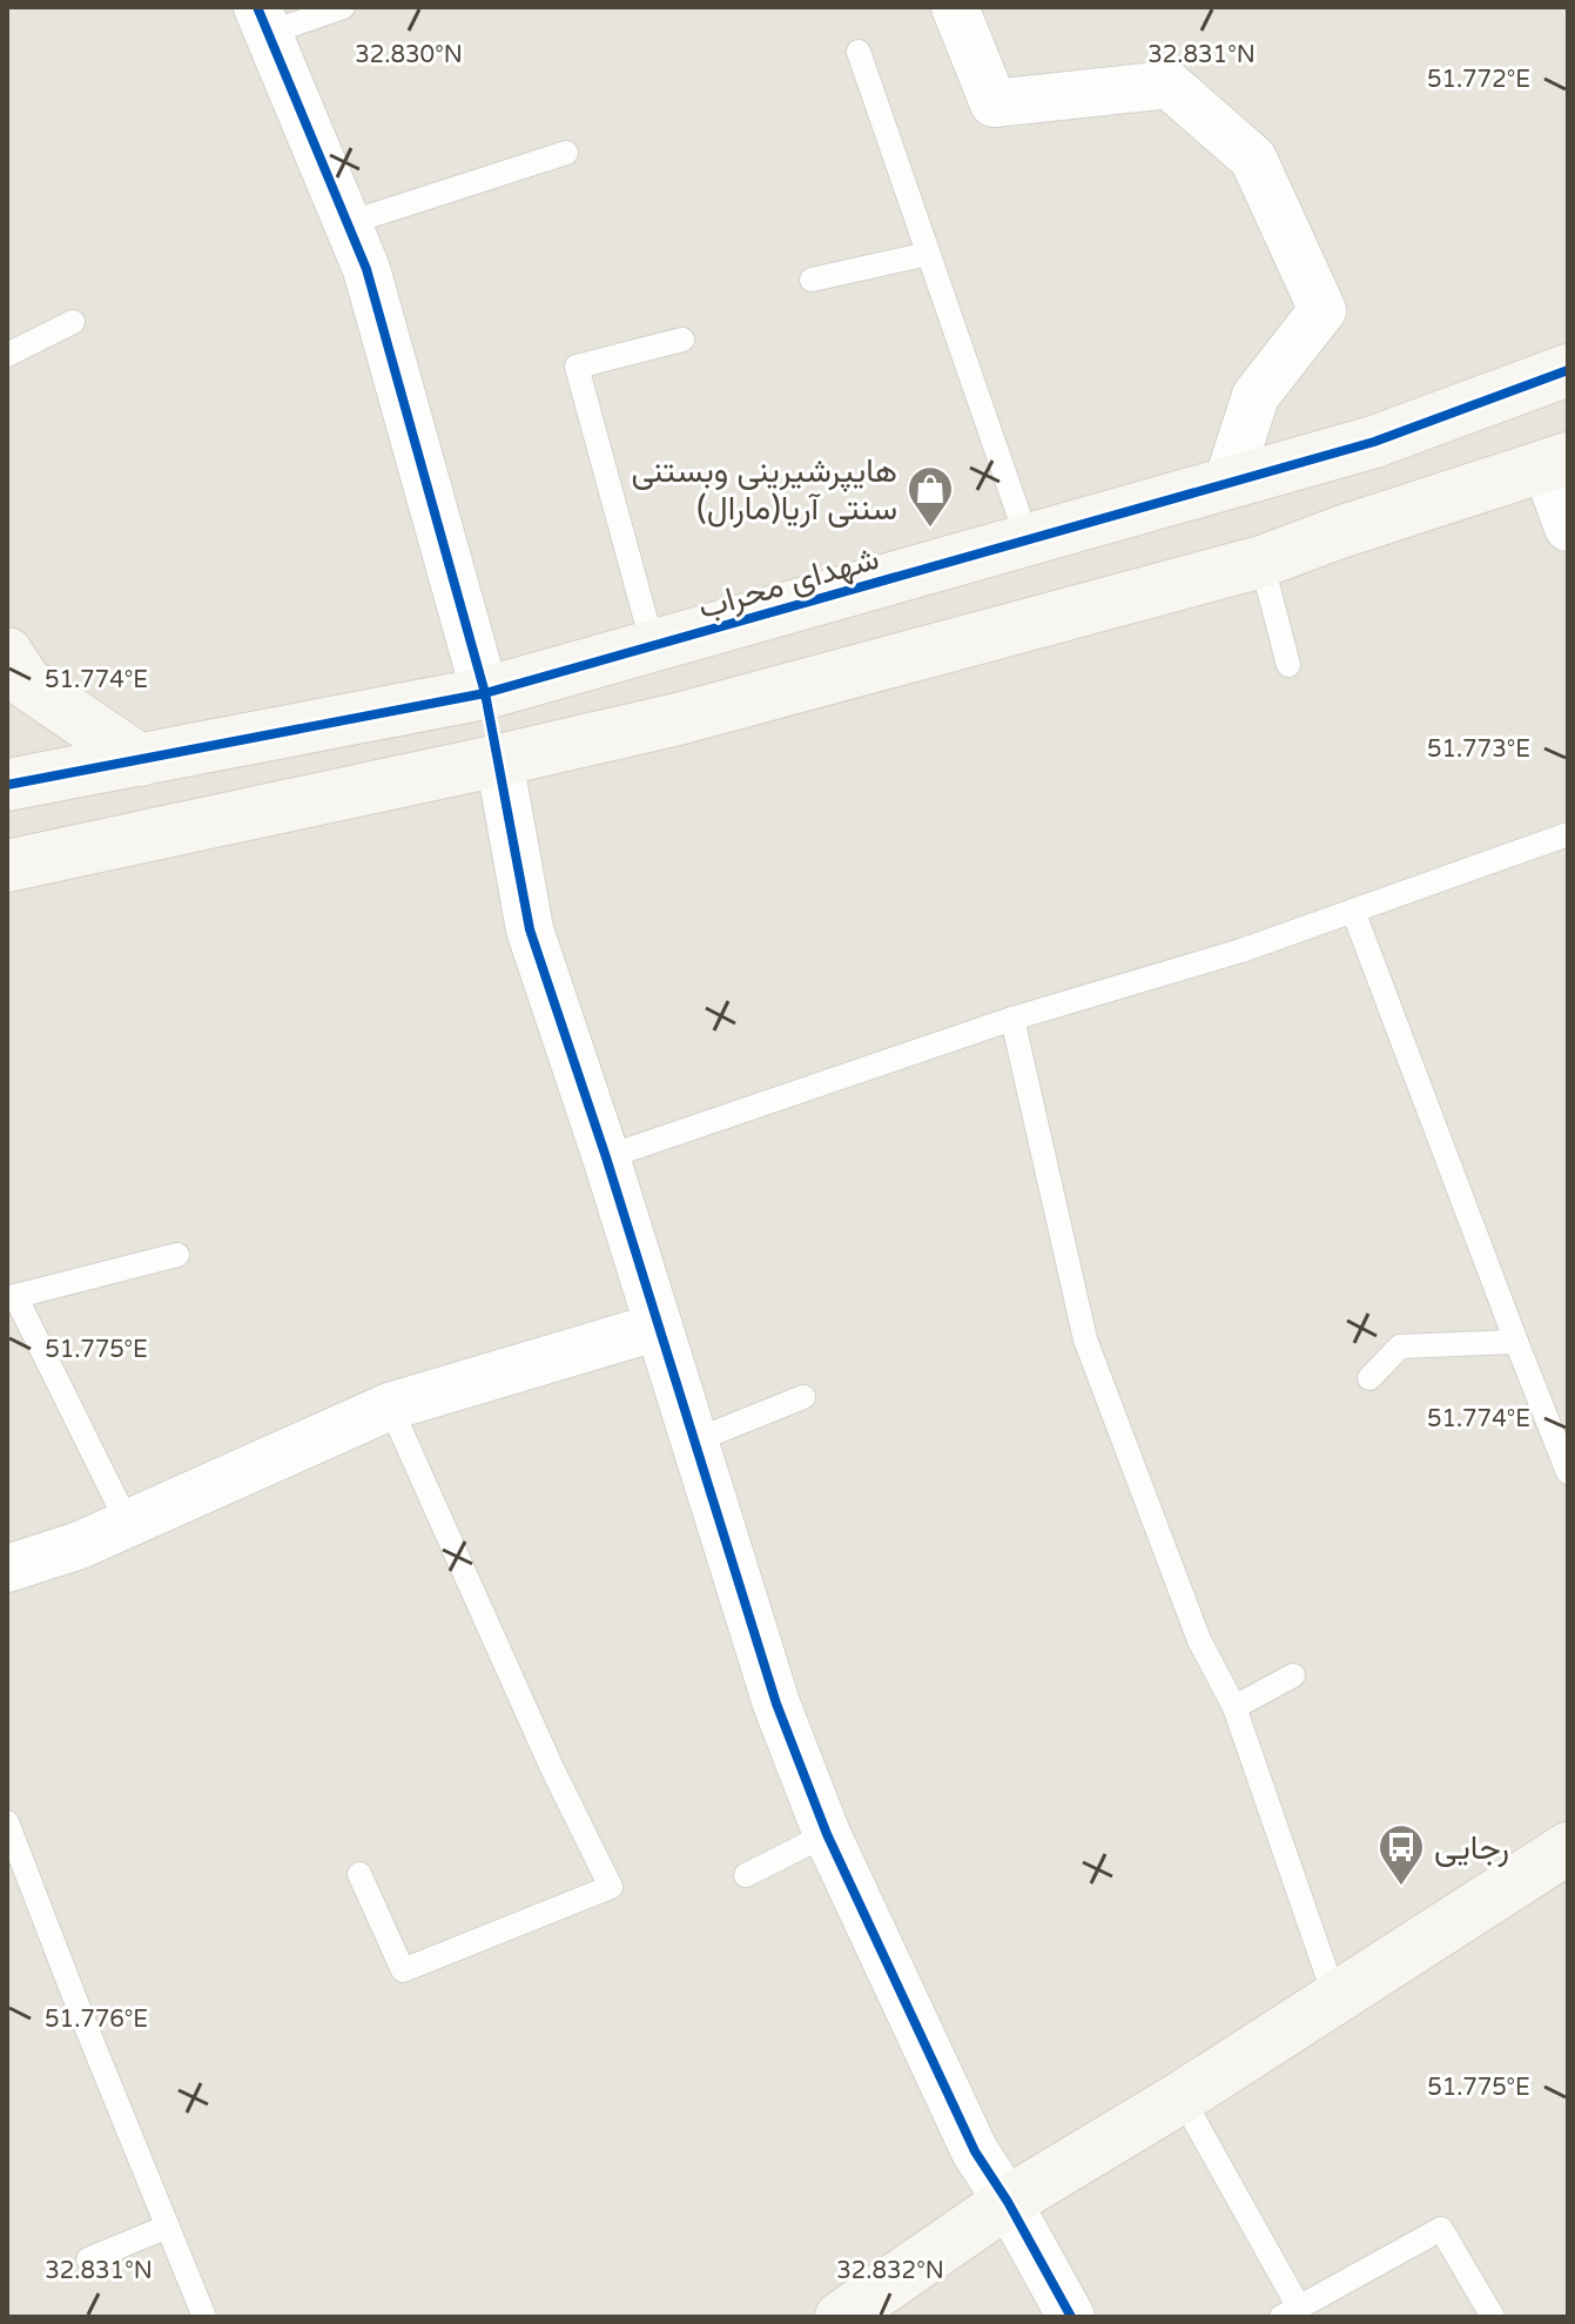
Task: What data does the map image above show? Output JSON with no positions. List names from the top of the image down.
{
  "streets": {
    "street": ["شهدای محراب"]
  },
  "places": {
    "shop": ["هایپرشیرینی وبستنی سنتی آریا(مارال)"],
    "bus stop": ["رجایی"]
  },
  "coordinates": [
    "32.830°N",
    "32.831°N",
    "51.772°E",
    "51.774°E",
    "51.773°E",
    "51.775°E",
    "51.776°E",
    "32.832°N"
  ]
}
